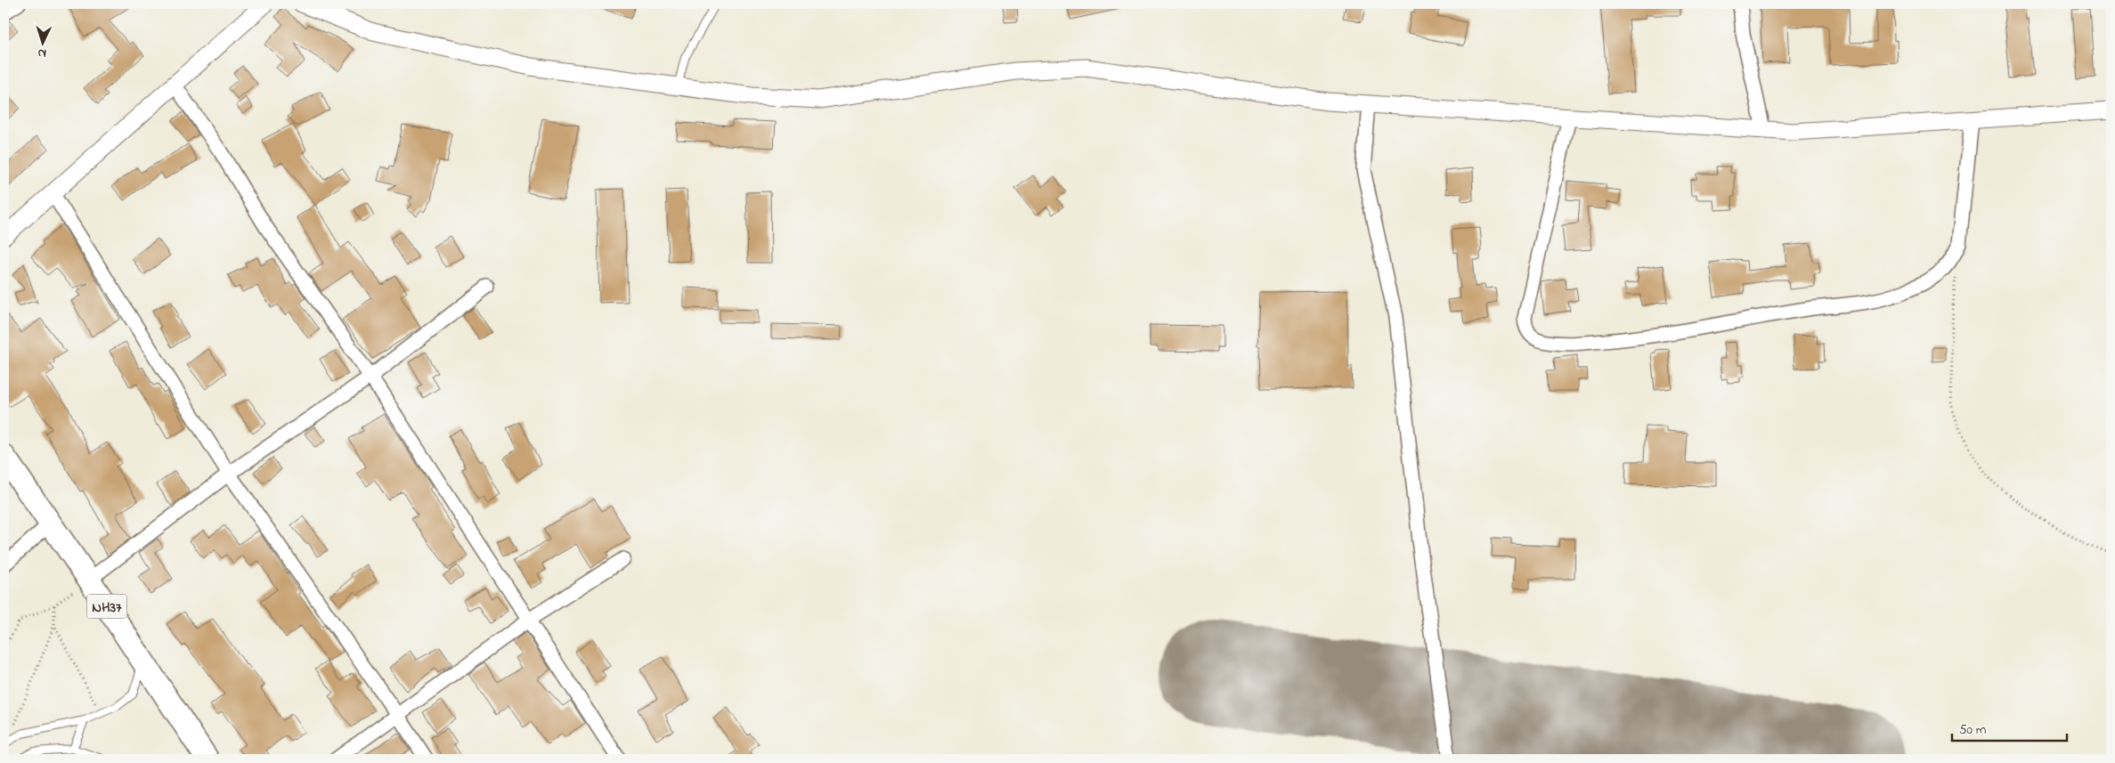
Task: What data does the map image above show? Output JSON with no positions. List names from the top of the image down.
{
  "streets": {
    "highway": ["NH37"]
  },
  "scale_bar": "50 m",
  "north": "bottom"
}
